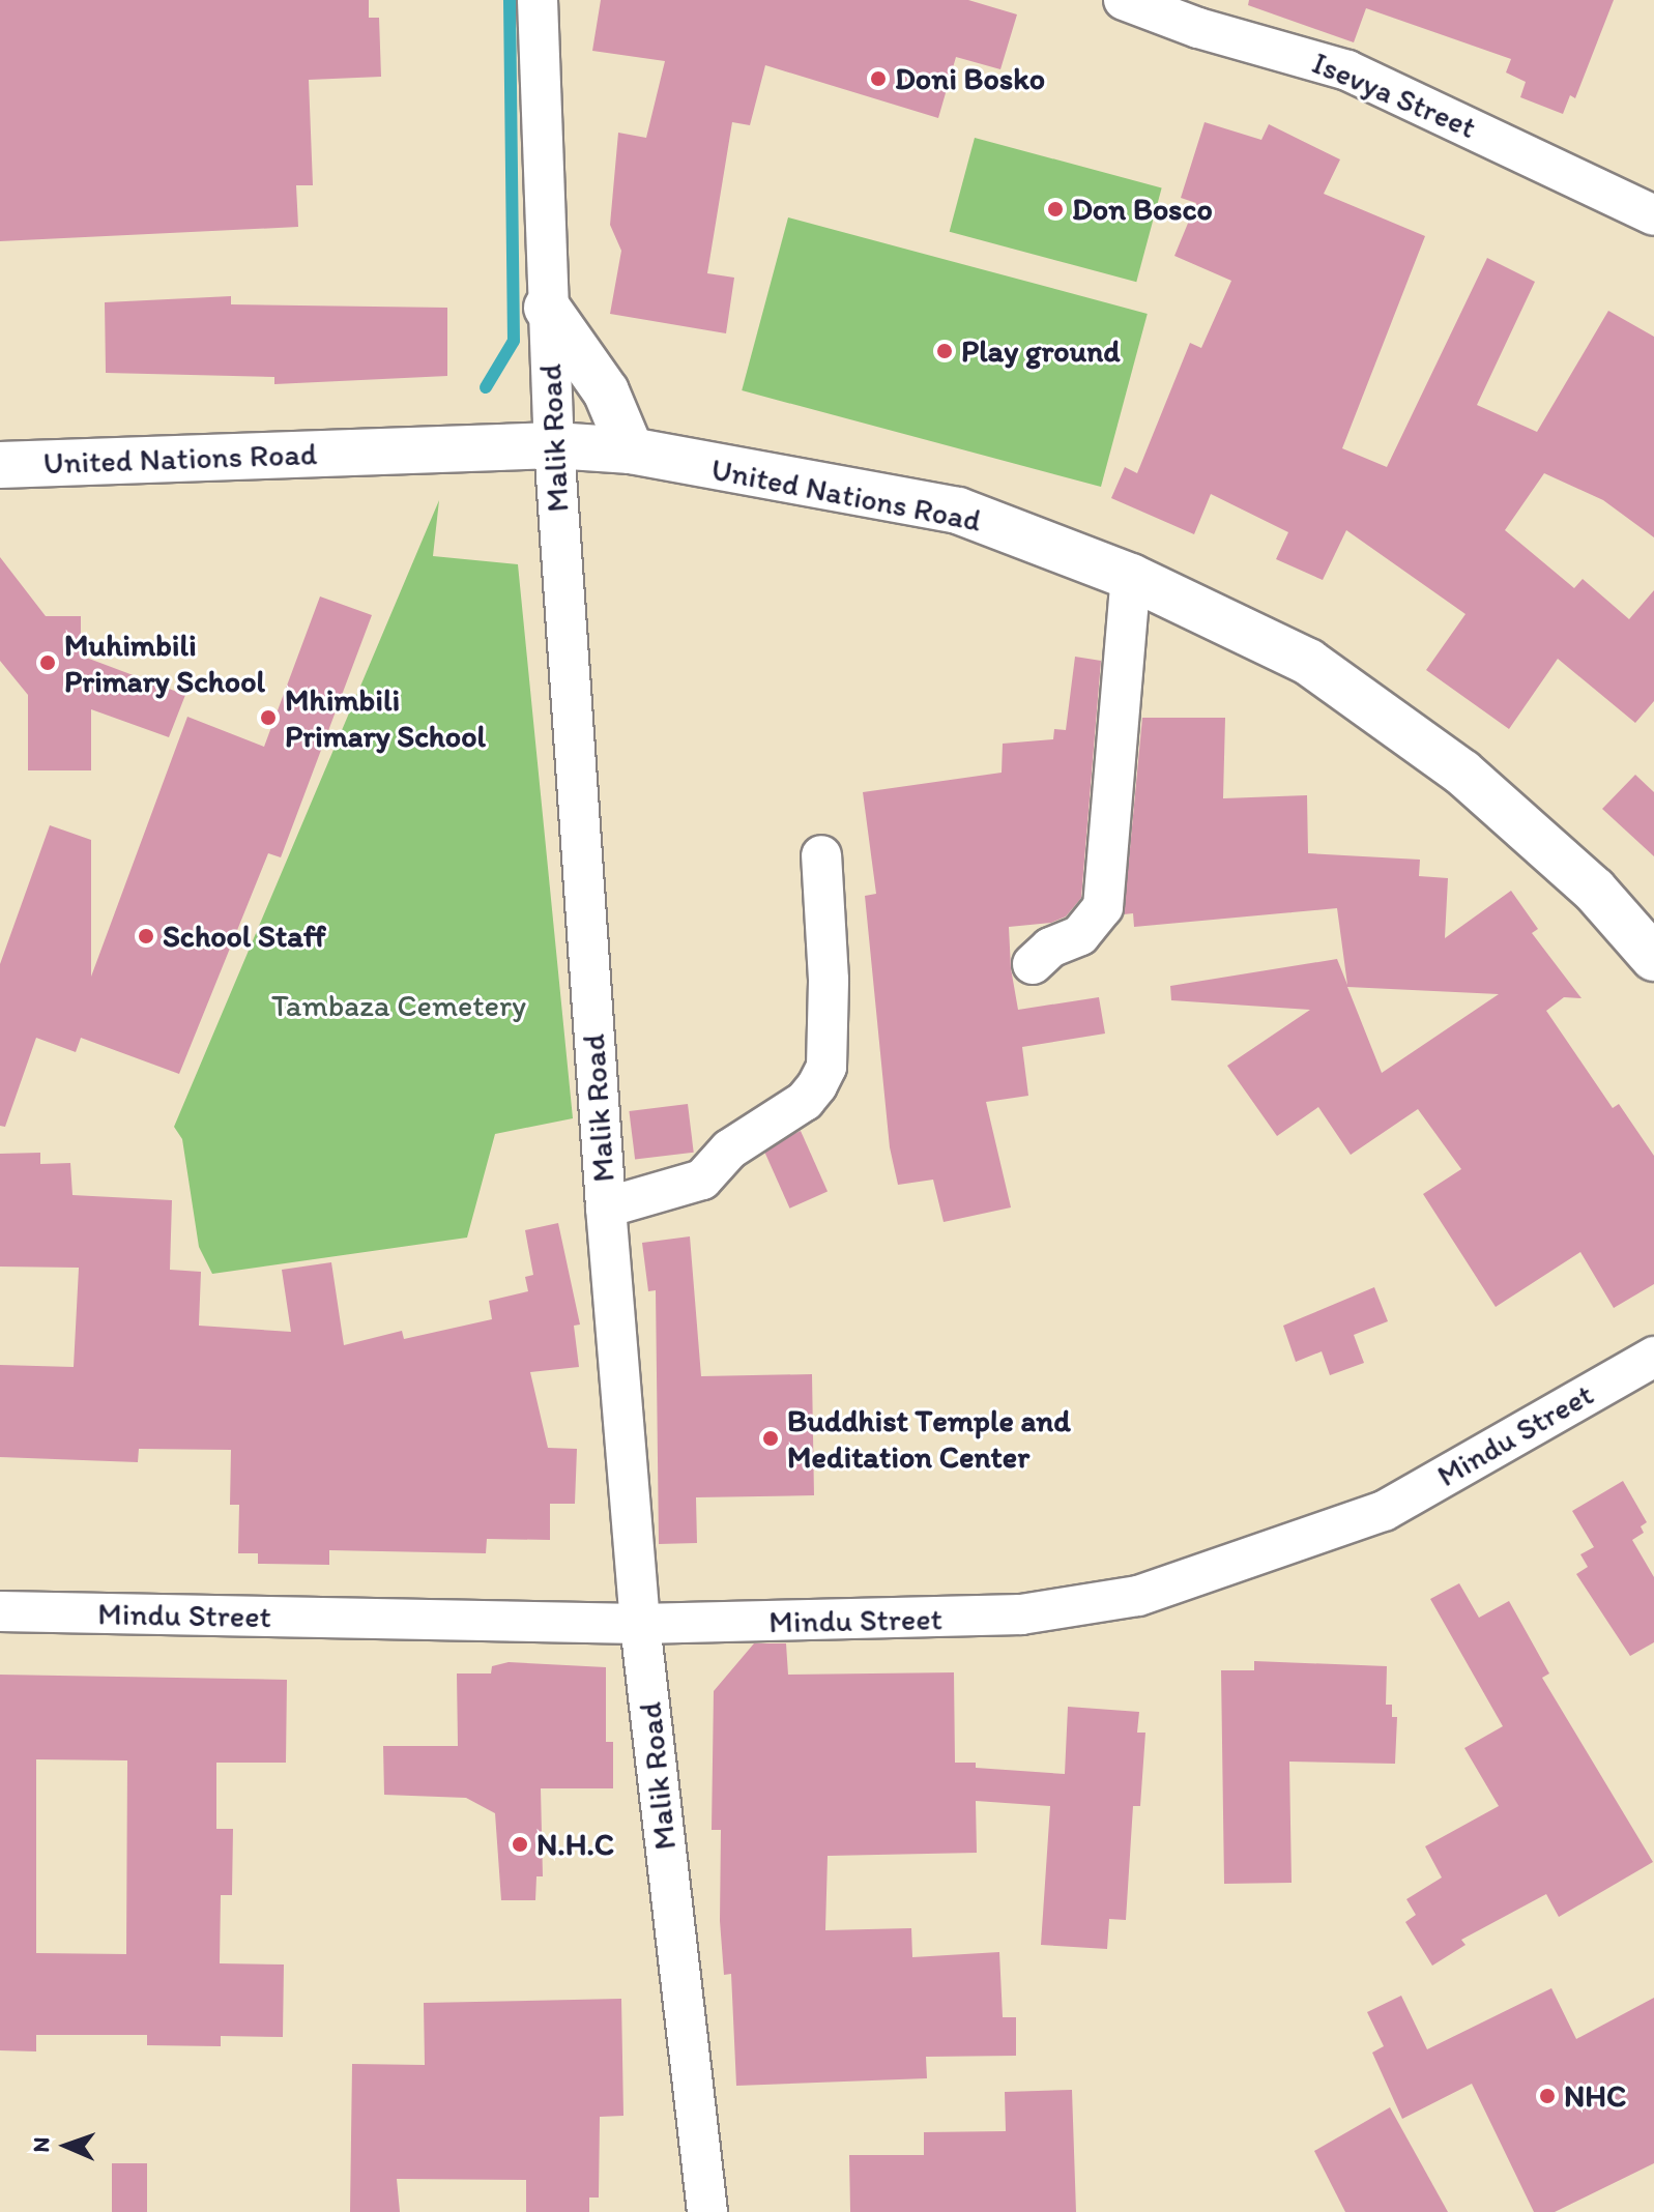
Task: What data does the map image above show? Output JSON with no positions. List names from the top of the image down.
{
  "streets": {
    "street": [
      "Isevya Street",
      "Malik Road",
      "United Nations Road",
      "Mindu Street"
    ]
  },
  "crossings": [
    ["Malik Road", "United Nations Road"],
    ["Malik Road", "Mindu Street"]
  ],
  "parks": ["Tambaza Cemetery"],
  "places": [
    "Doni Bosko",
    "Don Bosco",
    "Play ground",
    "Muhimbili Primary School",
    "Mhimbili Primary School",
    "School Staff",
    "Buddhist Temple and Meditation Center",
    "N.H.C",
    "NHC"
  ],
  "north": "left"
}
